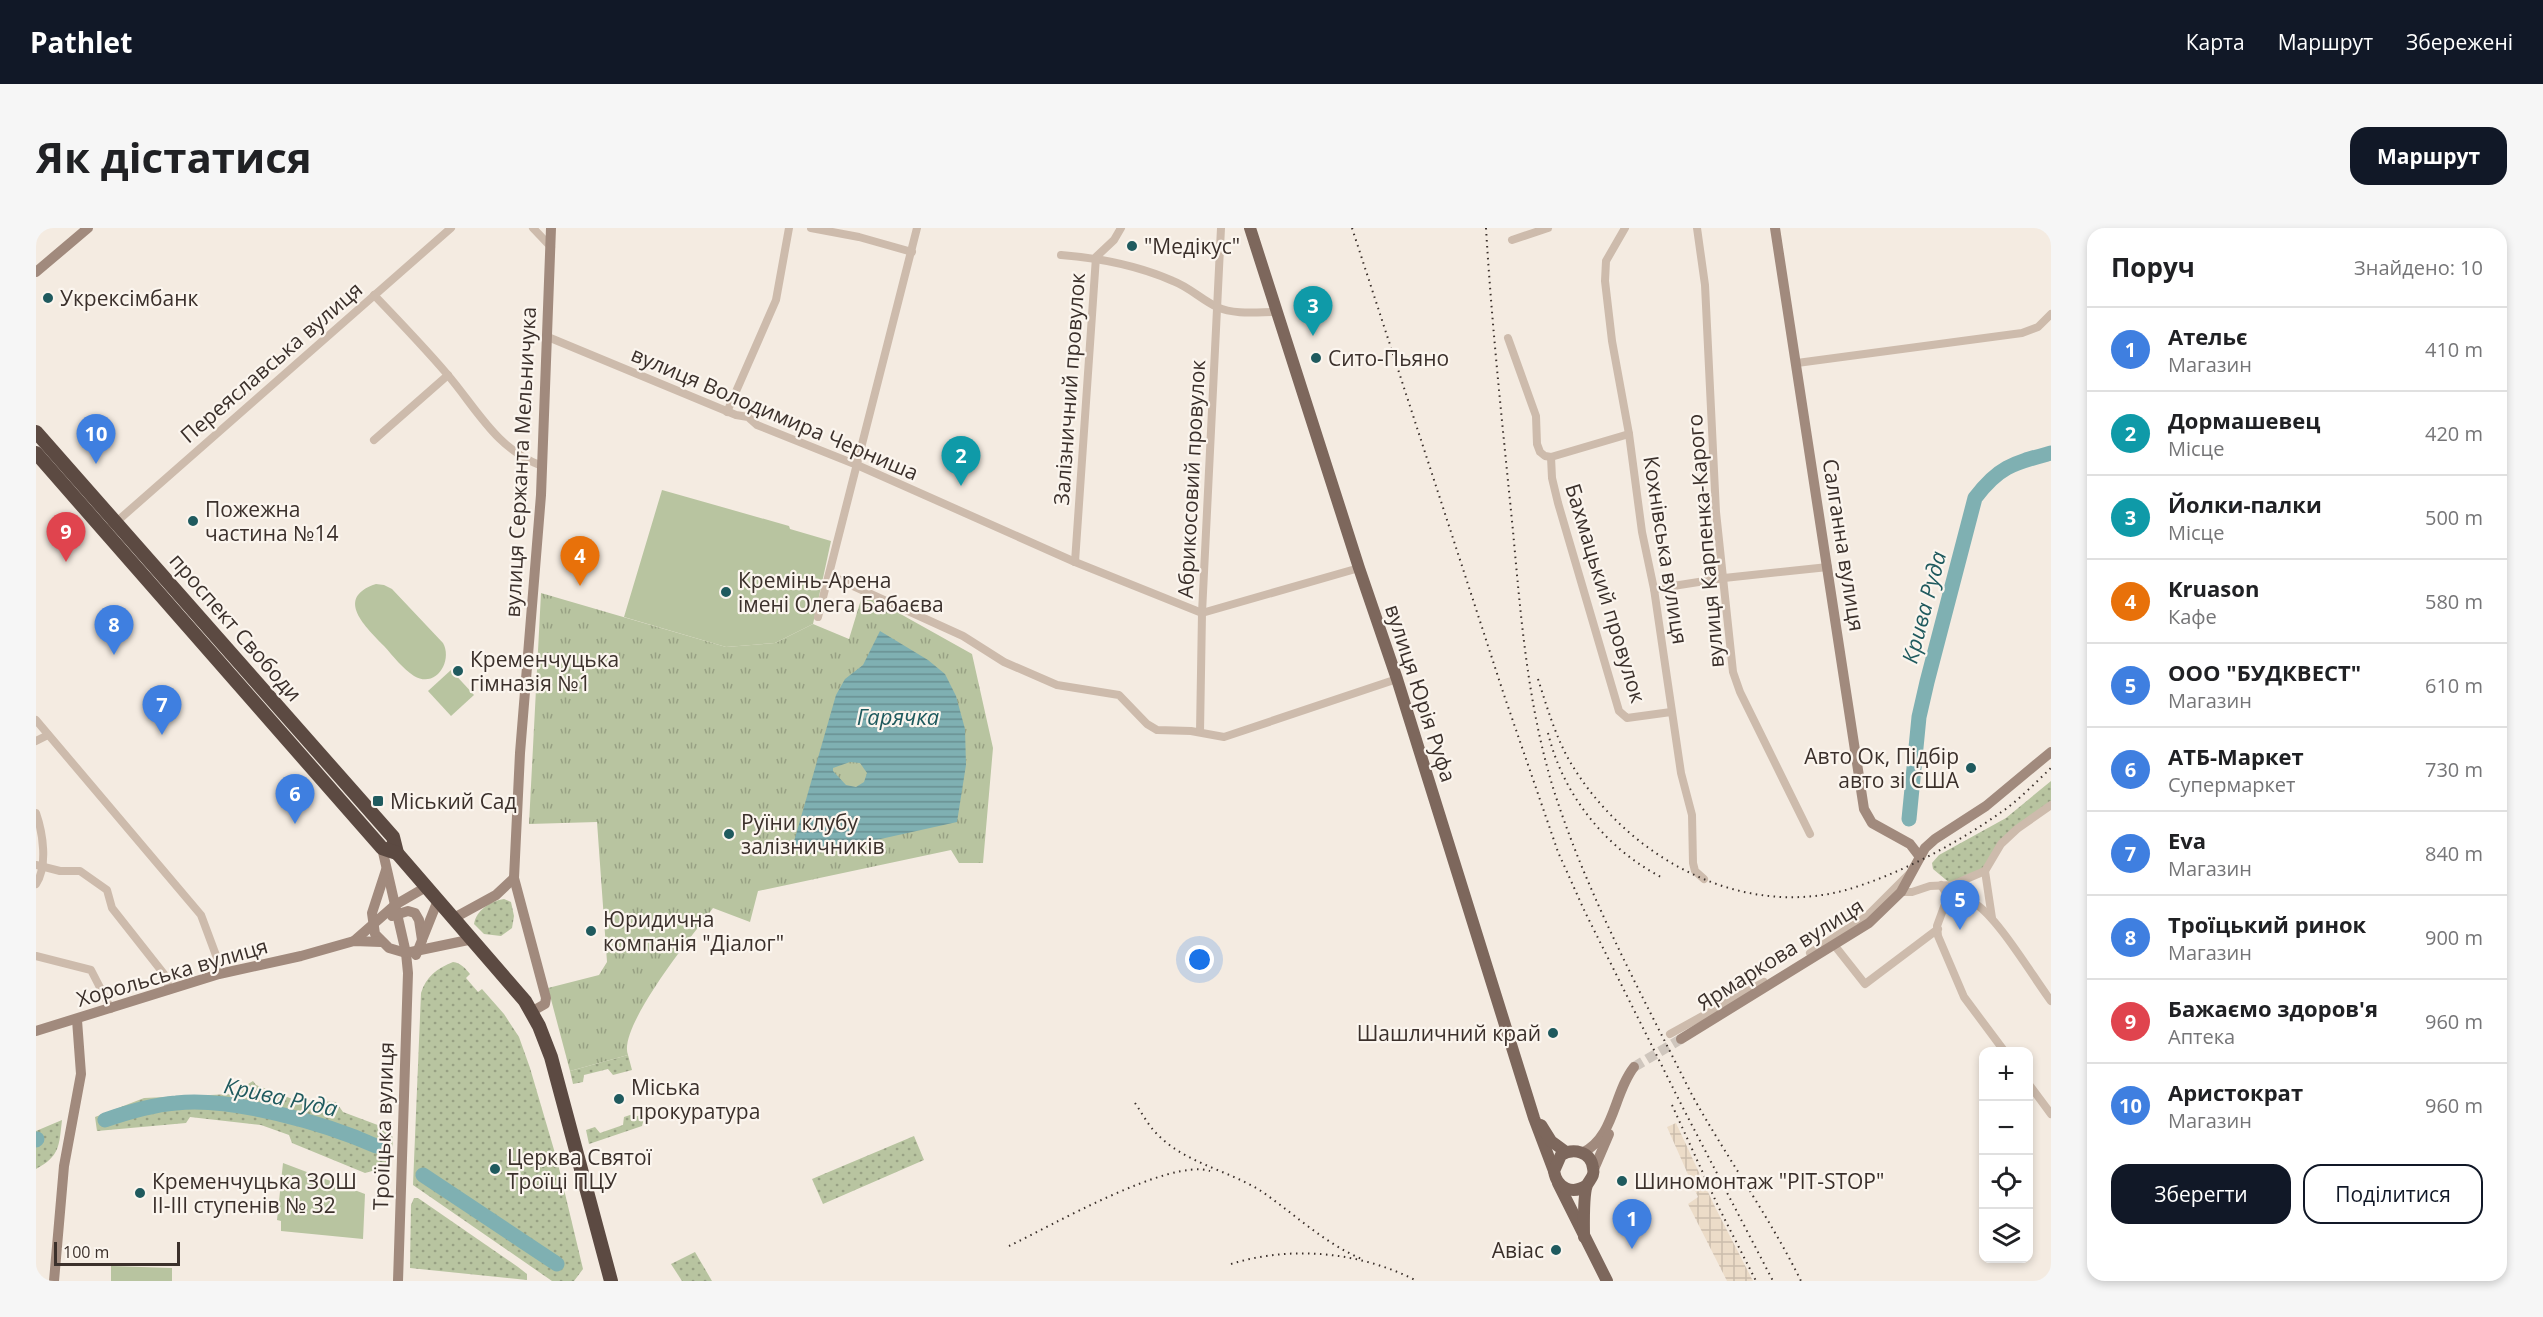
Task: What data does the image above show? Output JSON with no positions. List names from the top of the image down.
{
  "streets": {
    "highway": ["проспект Свободи"],
    "main road": ["вулиця Юрія Руфа"],
    "street": [
      "Переяславська вулиця",
      "Залізничний провулок",
      "вулиця Володимира Черниша",
      "вулиця Сержанта Мельничука",
      "Абрикосовий провулок",
      "вулиця Карпенка-Карого",
      "Салганна вулиця",
      "Кохнівська вулиця",
      "Бахмацький провулок",
      "Ярмаркова вулиця",
      "Хорольська вулиця",
      "Троїцька вулиця"
    ]
  },
  "crossings": [
    ["Переяславська вулиця", "проспект Свободи"],
    ["Залізничний провулок", "вулиця Володимира Черниша"],
    ["вулиця Володимира Черниша", "вулиця Сержанта Мельничука"],
    ["вулиця Володимира Черниша", "Абрикосовий провулок"],
    ["вулиця Сержанта Мельничука", "проспект Свободи"],
    ["Салганна вулиця", "Ярмаркова вулиця"],
    ["Кохнівська вулиця", "Бахмацький провулок"]
  ],
  "water": ["Крива Руда", "Гарячка"],
  "places": {
    "other": [
      "\"Медікус\"",
      "Укрексімбанк",
      "Сито-Пьяно",
      "Пожежна частина №14",
      "Кремінь-Арена імені Олега Бабаєва",
      "Кременчуцька гімназія №1",
      "Авто Ок, Підбір авто зі США",
      "Руїни клубу залізничників",
      "Юридична компанія \"Діалог\"",
      "Шашличний край",
      "Міська прокуратура",
      "Церква Святої Троїці ПЦУ",
      "Шиномонтаж \"PIT-STOP\"",
      "Кременчуцька ЗОШ ІІ-ІІІ ступенів № 32",
      "Авіас"
    ],
    "transit": ["Міський Сад"]
  },
  "scale_bar": "100 m",
  "page": {
    "header": "Pathlet",
    "nav": ["Карта", "Маршрут", "Збережені"],
    "buttons": [
      "Маршрут",
      ["Зберегти", "Поділитися"]
    ],
    "title": "Як дістатися",
    "heading": ["Поруч", "Знайдено: 10"],
    "pins": [
      "3",
      "10",
      "2",
      "9",
      "4",
      "8",
      "7",
      "6",
      "5",
      "1"
    ],
    "list": [
      {
        "mark": "1",
        "name": "Ательє",
        "note": "Магазин",
        "value": "410 m"
      },
      {
        "mark": "2",
        "name": "Дормашевец",
        "note": "Місце",
        "value": "420 m"
      },
      {
        "mark": "3",
        "name": "Йолки-палки",
        "note": "Місце",
        "value": "500 m"
      },
      {
        "mark": "4",
        "name": "Kruason",
        "note": "Кафе",
        "value": "580 m"
      },
      {
        "mark": "5",
        "name": "ООО \"БУДКВЕСТ\"",
        "note": "Магазин",
        "value": "610 m"
      },
      {
        "mark": "6",
        "name": "АТБ-Маркет",
        "note": "Супермаркет",
        "value": "730 m"
      },
      {
        "mark": "7",
        "name": "Eva",
        "note": "Магазин",
        "value": "840 m"
      },
      {
        "mark": "8",
        "name": "Троїцький ринок",
        "note": "Магазин",
        "value": "900 m"
      },
      {
        "mark": "9",
        "name": "Бажаємо здоров'я",
        "note": "Аптека",
        "value": "960 m"
      },
      {
        "mark": "10",
        "name": "Аристократ",
        "note": "Магазин",
        "value": "960 m"
      }
    ],
    "map_buttons": ["+", "−"],
    "scale": "100 m"
  }
}
